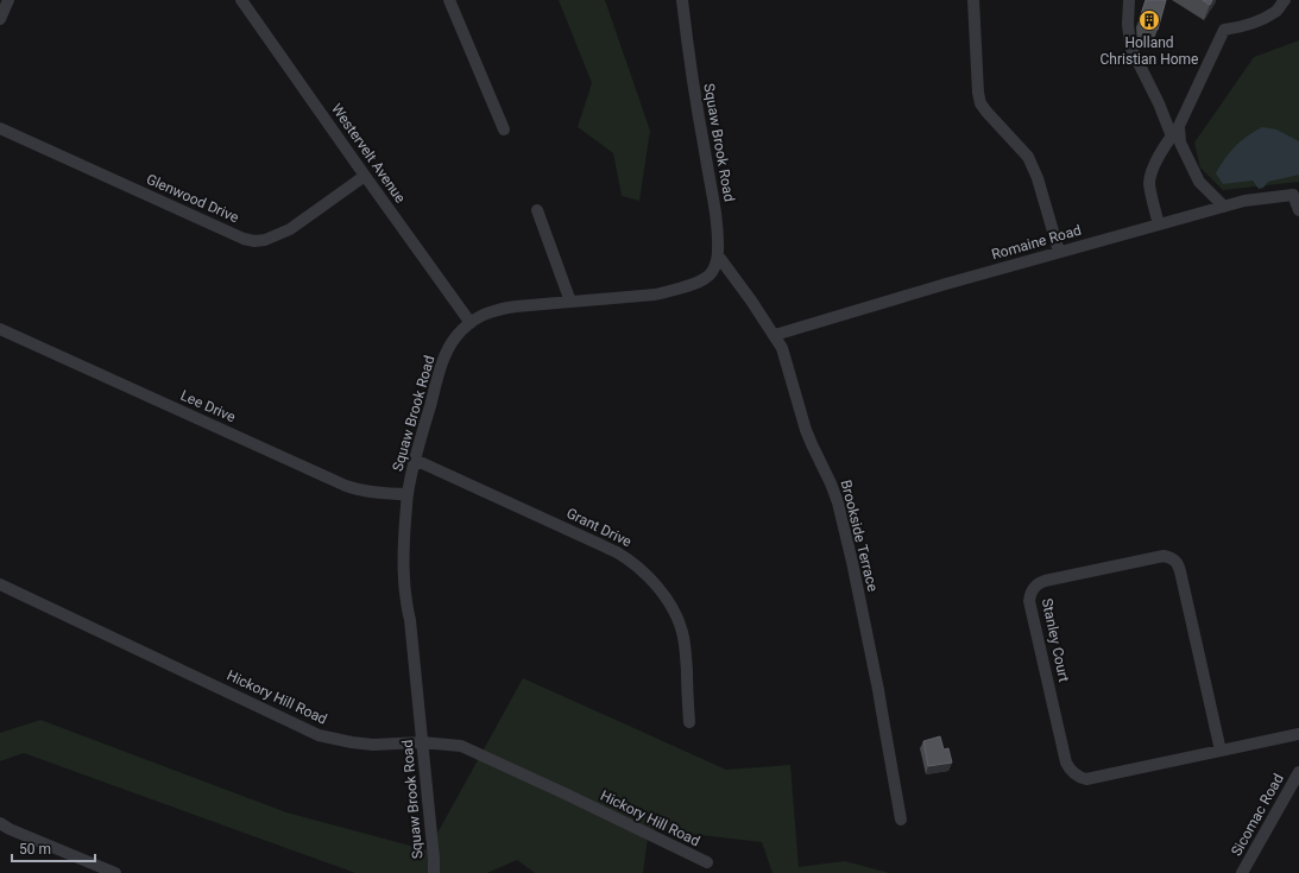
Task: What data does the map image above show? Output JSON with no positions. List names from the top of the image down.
{
  "streets": {
    "street": [
      "Squaw Brook Road",
      "Westervelt Avenue",
      "Glenwood Drive",
      "Romaine Road",
      "Lee Drive",
      "Grant Drive",
      "Brookside Terrace",
      "Stanley Court",
      "Hickory Hill Road",
      "Sicomac Road"
    ]
  },
  "crossings": [
    ["Squaw Brook Road", "Westervelt Avenue"],
    ["Squaw Brook Road", "Lee Drive"],
    ["Squaw Brook Road", "Grant Drive"],
    ["Squaw Brook Road", "Brookside Terrace"],
    ["Squaw Brook Road", "Hickory Hill Road"],
    ["Westervelt Avenue", "Glenwood Drive"],
    ["Romaine Road", "Brookside Terrace"]
  ],
  "places": {
    "building": ["Holland Christian Home"]
  },
  "scale_bar": "50 m"
}
